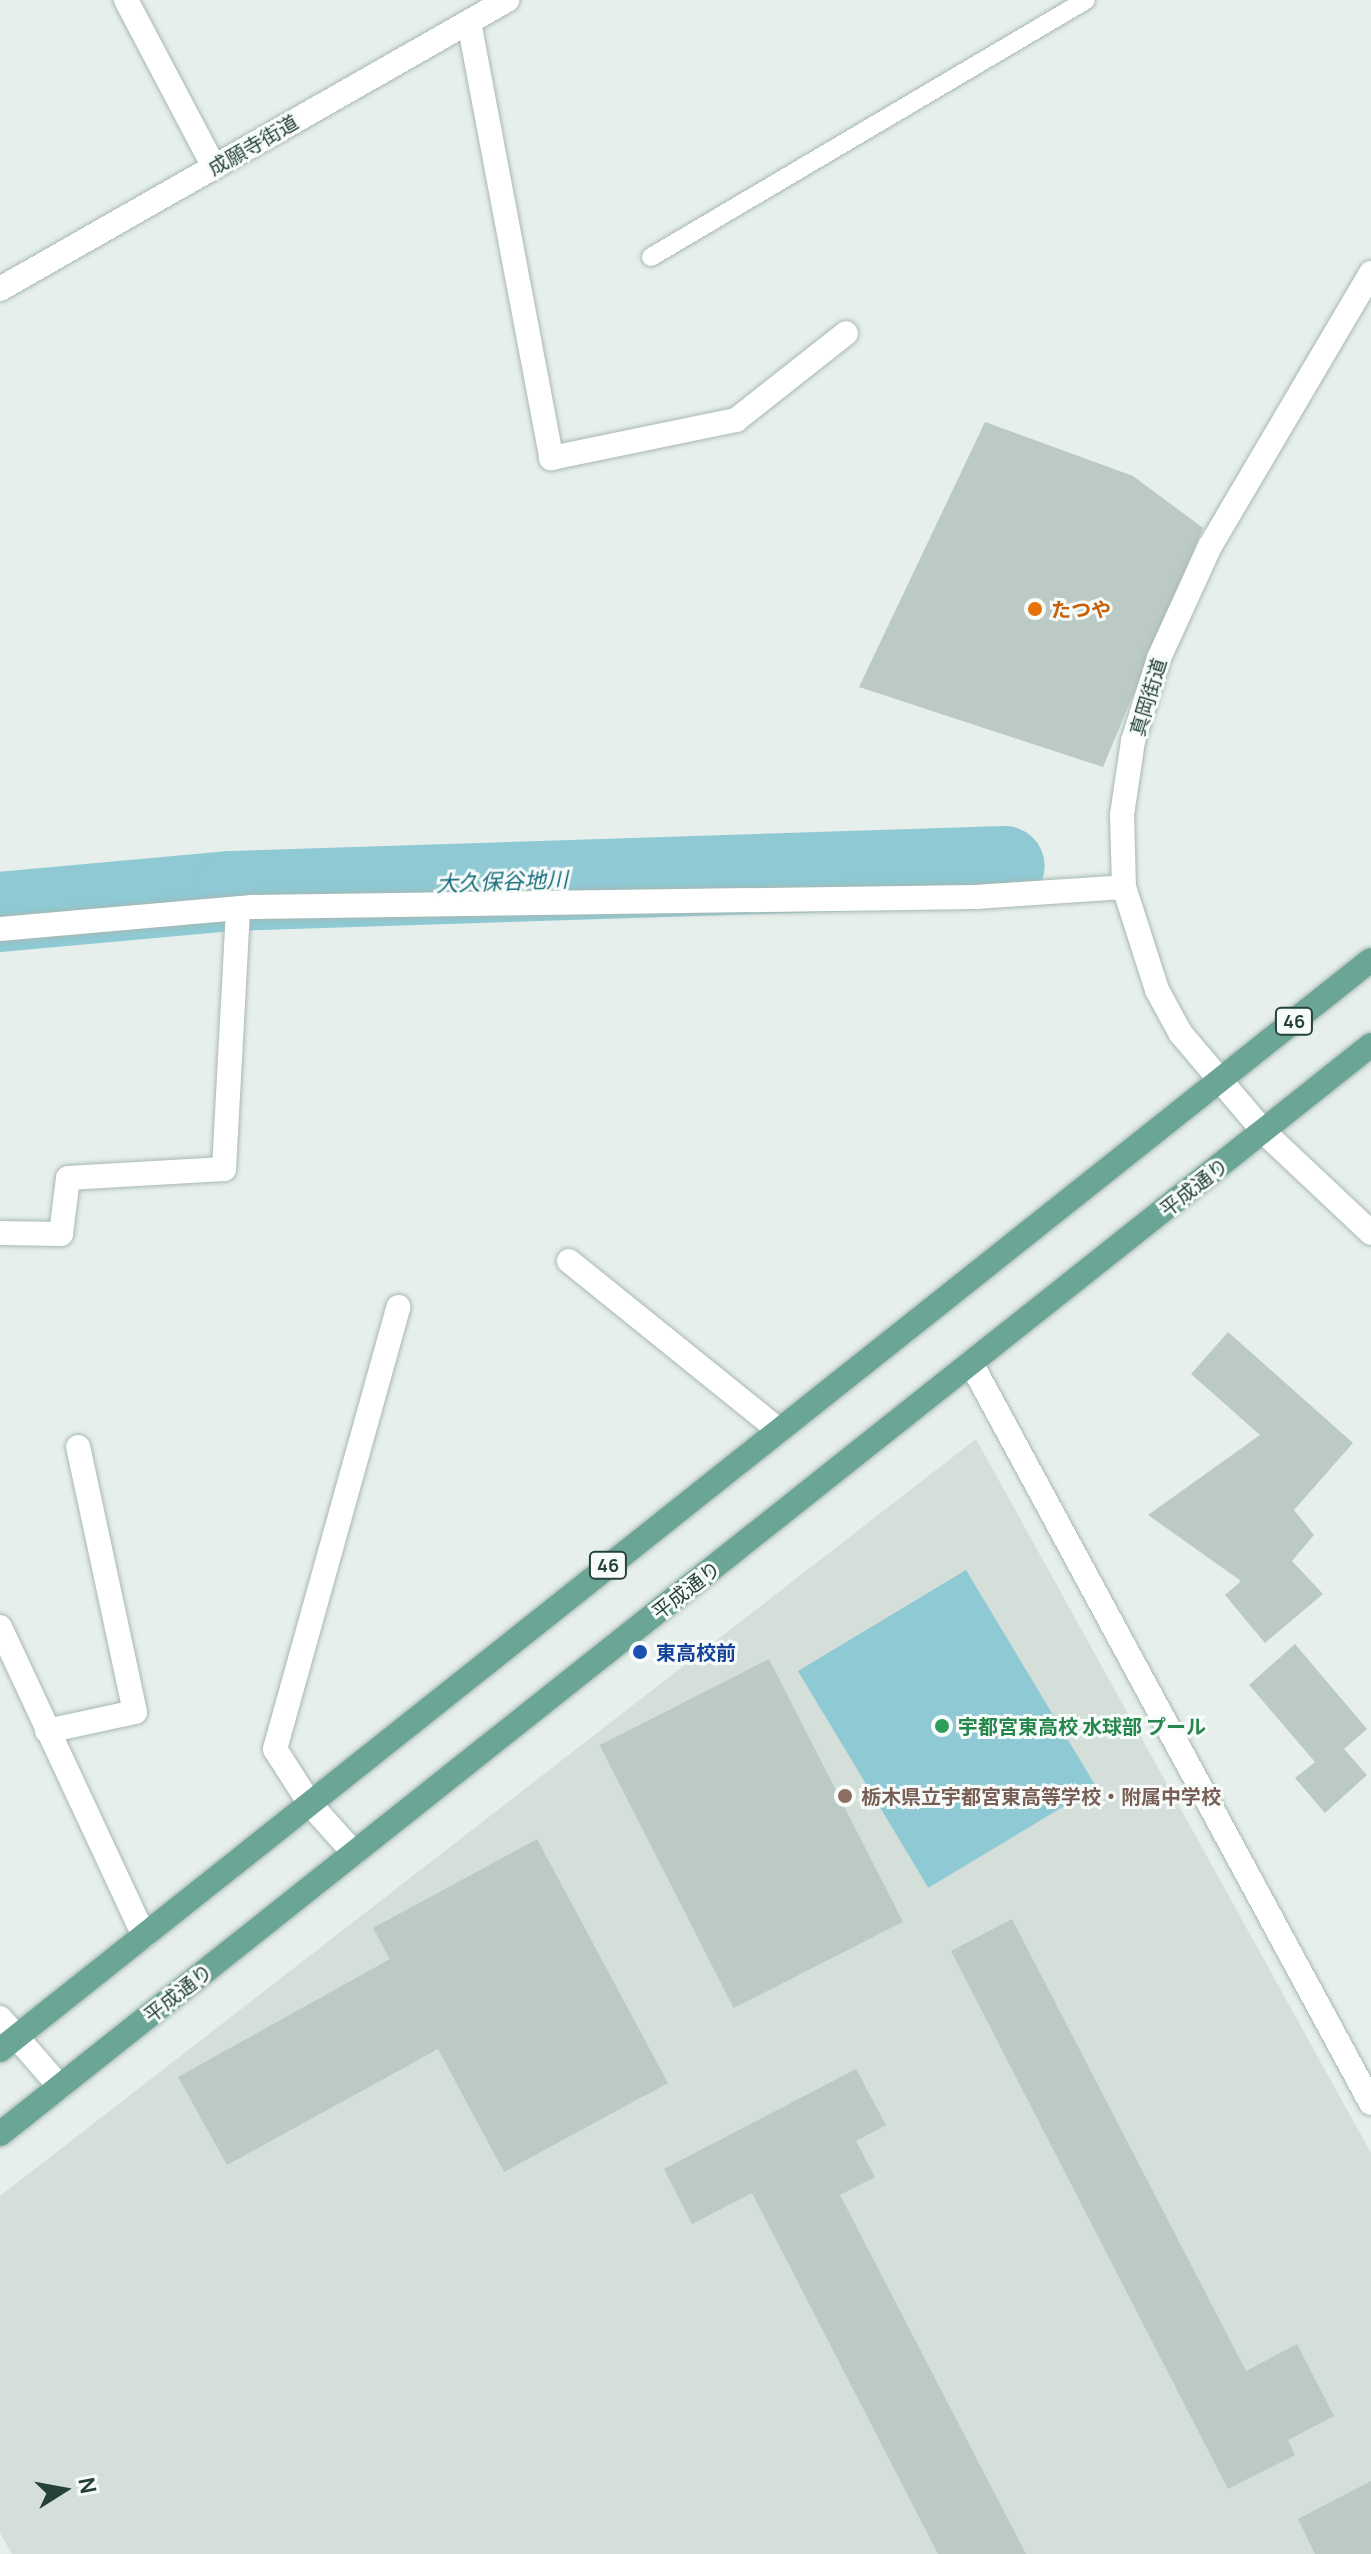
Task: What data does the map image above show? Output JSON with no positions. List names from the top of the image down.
{
  "streets": {
    "main road": ["46", "平成通り"],
    "street": ["成願寺街道", "真岡街道"]
  },
  "crossings": [
    ["真岡街道", "46"],
    ["真岡街道", "平成通り"]
  ],
  "water": ["大久保谷地川"],
  "places": [
    "たつや",
    "東高校前",
    "宇都宮東高校 水球部 プール",
    "栃木県立宇都宮東高等学校・附属中学校"
  ],
  "north": "right"
}
